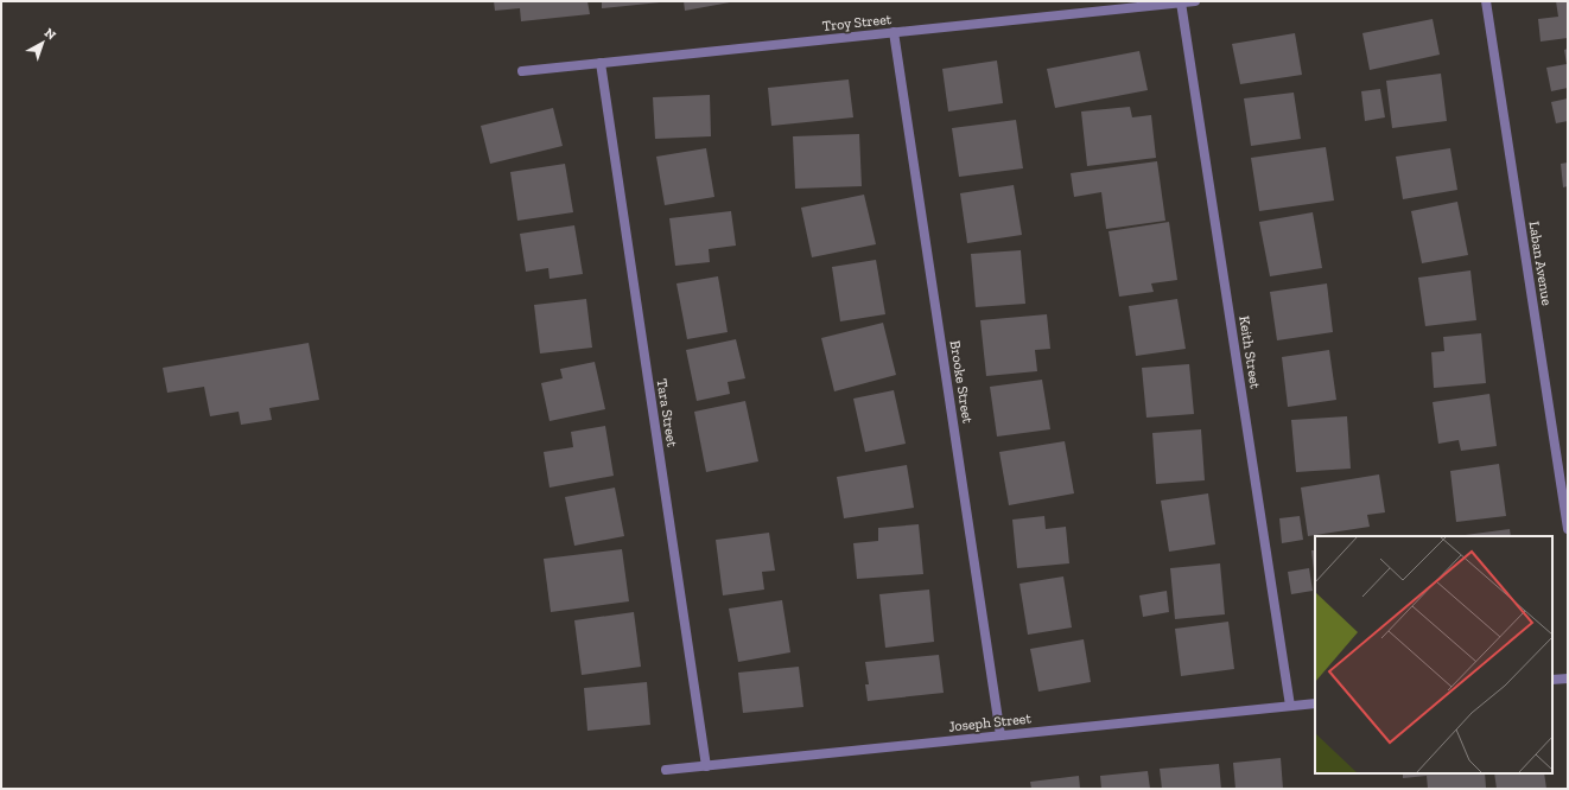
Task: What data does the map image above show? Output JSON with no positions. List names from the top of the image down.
{
  "streets": {
    "street": [
      "Troy Street",
      "Laban Avenue",
      "Keith Street",
      "Brooke Street",
      "Tara Street",
      "Joseph Street"
    ]
  },
  "crossings": [
    ["Troy Street", "Keith Street"],
    ["Troy Street", "Brooke Street"],
    ["Troy Street", "Tara Street"],
    ["Keith Street", "Joseph Street"],
    ["Brooke Street", "Joseph Street"],
    ["Tara Street", "Joseph Street"]
  ],
  "north": "top right"
}
